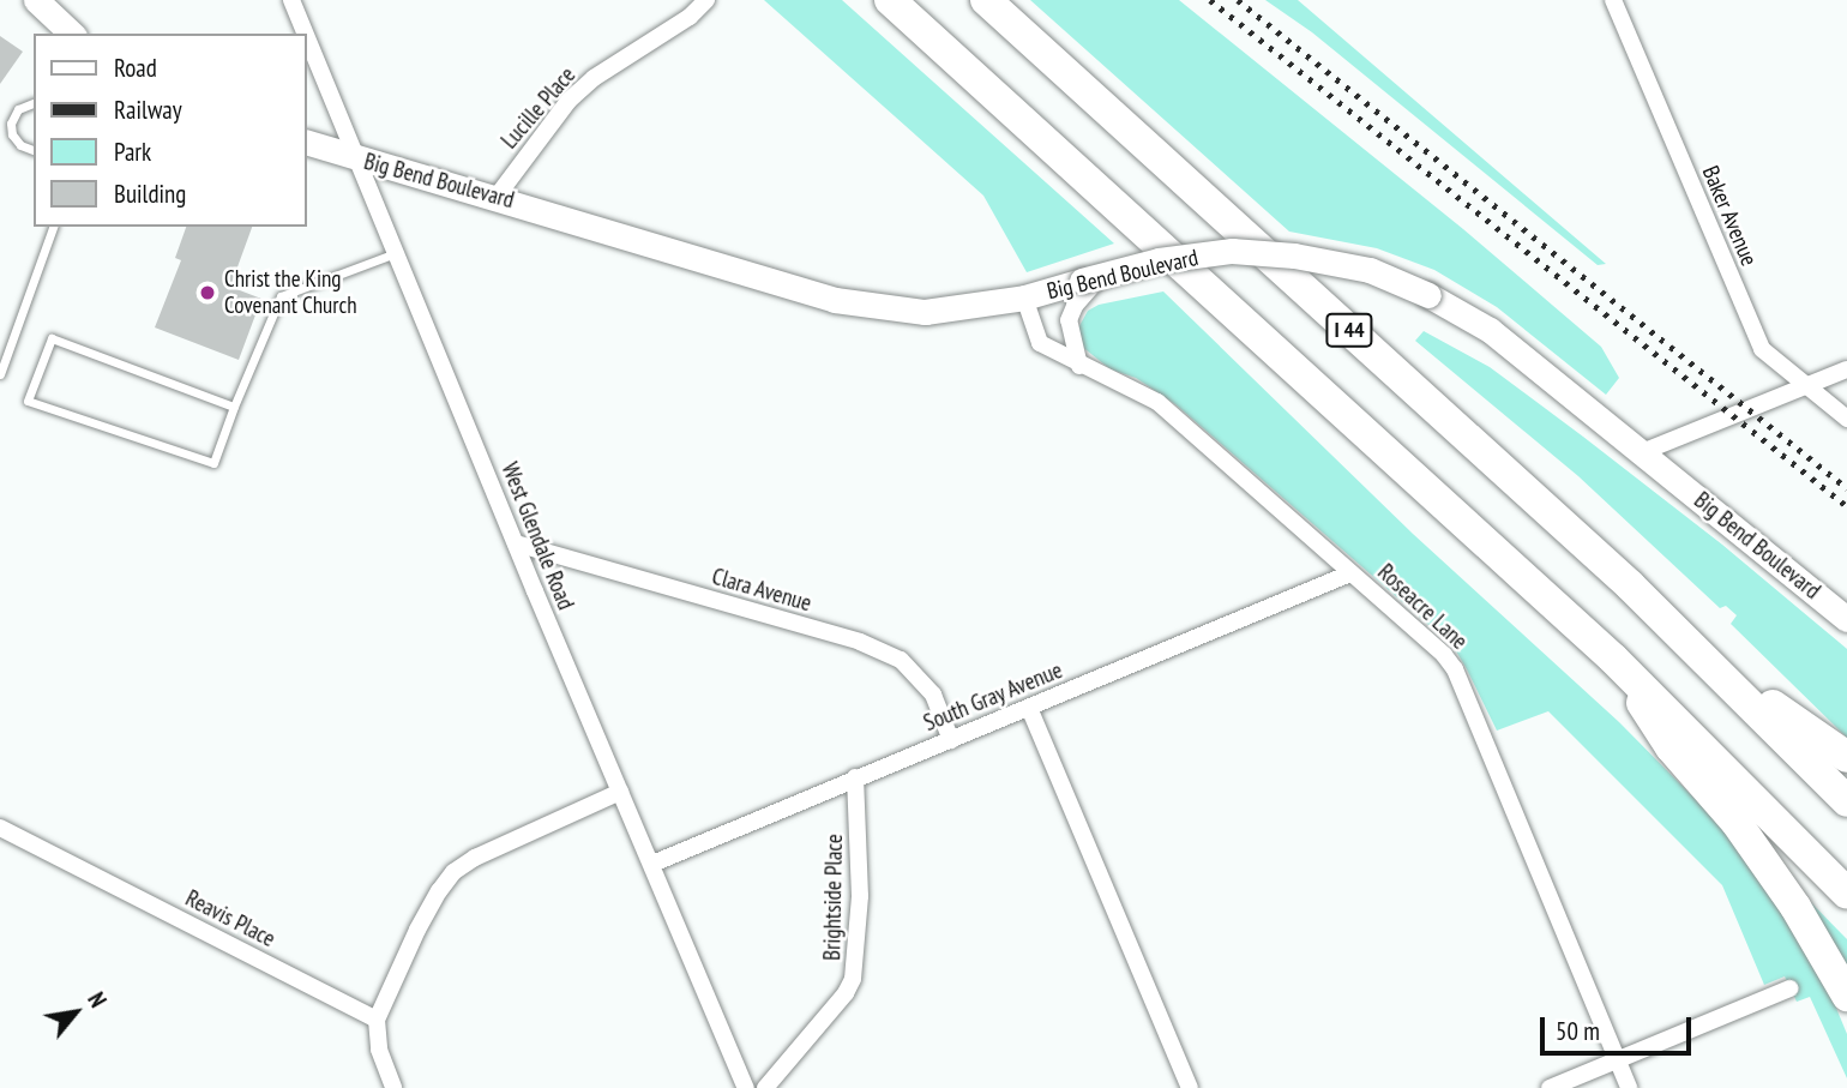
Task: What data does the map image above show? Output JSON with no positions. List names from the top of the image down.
{
  "streets": {
    "highway": ["I 44"],
    "main road": ["Big Bend Boulevard"],
    "street": [
      "Lucille Place",
      "Baker Avenue",
      "West Glendale Road",
      "Clara Avenue",
      "Roseacre Lane",
      "South Gray Avenue",
      "Brightside Place",
      "Reavis Place"
    ]
  },
  "crossings": [
    ["Lucille Place", "Big Bend Boulevard"],
    ["Big Bend Boulevard", "West Glendale Road"],
    ["Big Bend Boulevard", "Roseacre Lane"],
    ["West Glendale Road", "Clara Avenue"],
    ["West Glendale Road", "South Gray Avenue"],
    ["Clara Avenue", "South Gray Avenue"],
    ["Roseacre Lane", "South Gray Avenue"],
    ["South Gray Avenue", "Brightside Place"]
  ],
  "places": ["Christ the King Covenant Church"],
  "legend": [
    "Road",
    "Railway",
    "Park",
    "Building"
  ],
  "scale_bar": "50 m",
  "north": "top right"
}
